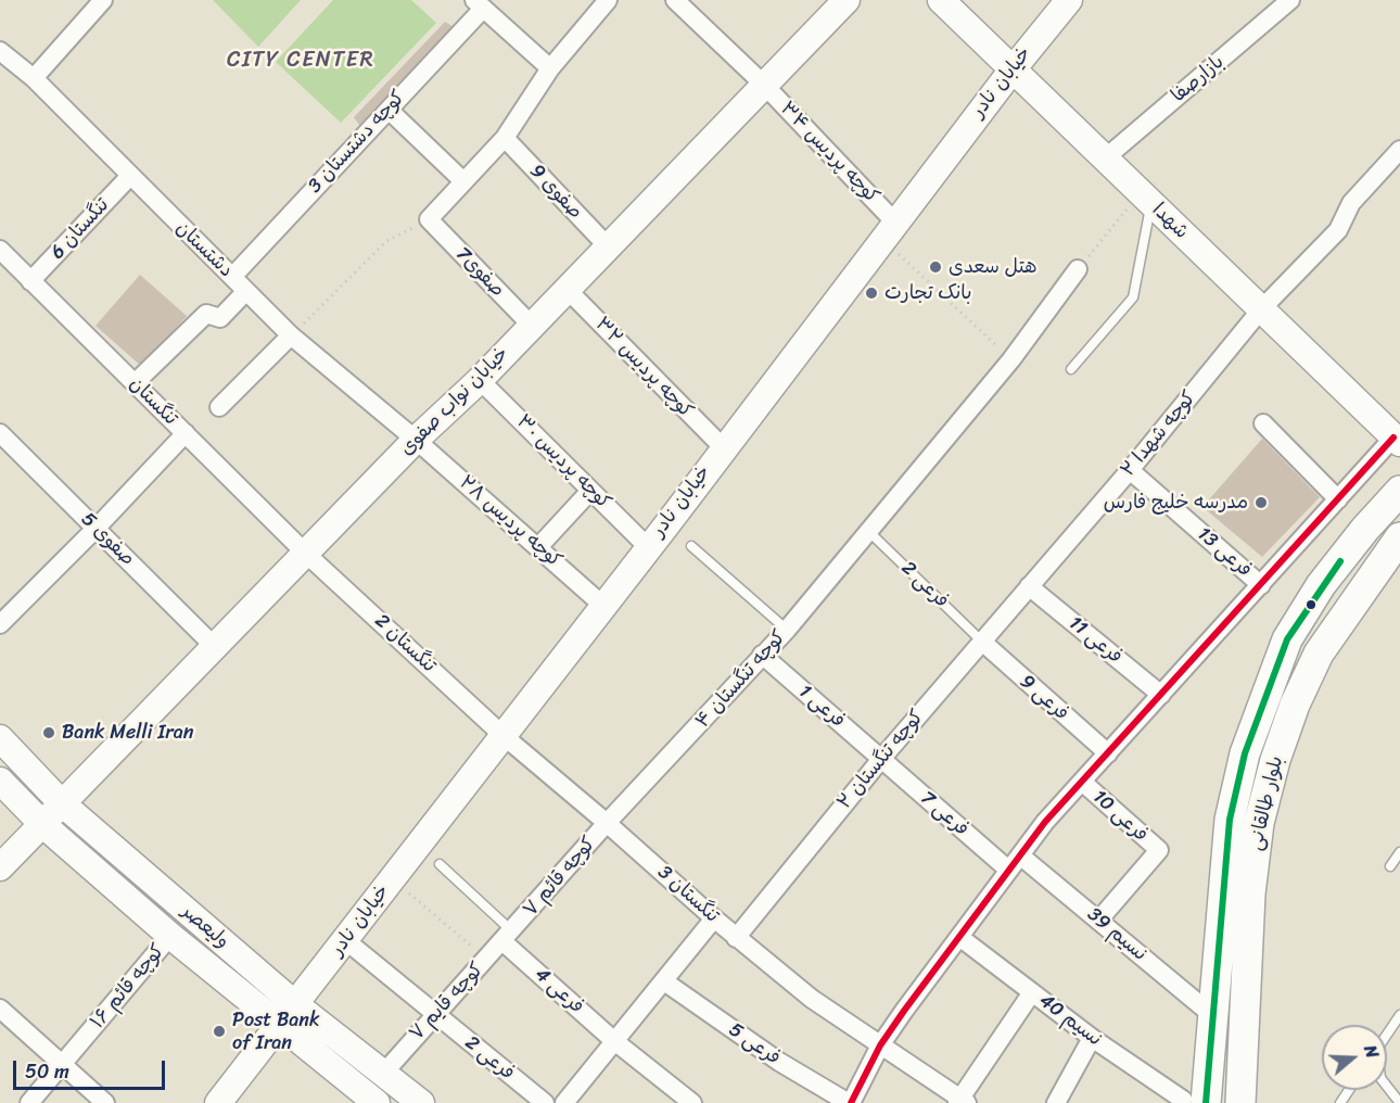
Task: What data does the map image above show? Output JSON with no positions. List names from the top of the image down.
{
  "streets": {
    "main road": ["بلوار طالقانی"],
    "street": [
      "بازارصفا",
      "خیابان نادر",
      "کوچه دشتستان 3",
      "کوچه پردیس ۳۴",
      "صفوی 9",
      "شهدا",
      "تنگستان 6",
      "دشتستان",
      "صفوی7",
      "کوچه پردیس ۳۲",
      "تنگستان",
      "خیابان نواب صفوی",
      "کوچه شهدا ۲",
      "کوچه پردیس ۳۰",
      "کوچه پردیس ۲۸",
      "صفوی 5",
      "فرعی 13",
      "فرعی 2",
      "فرعی 11",
      "تنگستان 2",
      "کوچه تنگستان ۴",
      "فرعی 9",
      "فرعی 1",
      "کوچه تنگستان ۲",
      "فرعی 7",
      "فرعی 10",
      "کوچه قائم ۷",
      "تنگستان 3",
      "ولیعصر",
      "نسیم 39",
      "کوچه قائم ۱۶",
      "فرعی 4",
      "کوچه قایم ۷",
      "نسیم 40",
      "فرعی 5"
    ]
  },
  "crossings": [
    ["بازارصفا", "شهدا"],
    ["خیابان نادر", "کوچه پردیس ۳۴"],
    ["خیابان نادر", "شهدا"],
    ["خیابان نادر", "کوچه پردیس ۳۲"],
    ["خیابان نادر", "کوچه پردیس ۳۰"],
    ["خیابان نادر", "کوچه پردیس ۲۸"],
    ["خیابان نادر", "تنگستان 2"],
    ["خیابان نادر", "تنگستان 3"],
    ["خیابان نادر", "ولیعصر"],
    ["کوچه دشتستان 3", "دشتستان"],
    ["کوچه پردیس ۳۴", "خیابان نواب صفوی"],
    ["صفوی 9", "خیابان نواب صفوی"],
    ["شهدا", "کوچه شهدا ۲"],
    ["تنگستان 6", "دشتستان"],
    ["تنگستان 6", "تنگستان"],
    ["دشتستان", "خیابان نواب صفوی"],
    ["دشتستان", "کوچه پردیس ۲۸"],
    ["صفوی7", "خیابان نواب صفوی"],
    ["کوچه پردیس ۳۲", "خیابان نواب صفوی"],
    ["تنگستان", "خیابان نواب صفوی"],
    ["تنگستان", "تنگستان 2"],
    ["خیابان نواب صفوی", "کوچه پردیس ۳۰"],
    ["خیابان نواب صفوی", "کوچه پردیس ۲۸"],
    ["خیابان نواب صفوی", "صفوی 5"],
    ["خیابان نواب صفوی", "تنگستان 2"],
    ["خیابان نواب صفوی", "ولیعصر"],
    ["کوچه شهدا ۲", "فرعی 13"],
    ["کوچه شهدا ۲", "فرعی 11"],
    ["کوچه شهدا ۲", "کوچه تنگستان ۲"],
    ["فرعی 2", "کوچه تنگستان ۴"],
    ["فرعی 2", "فرعی 9"],
    ["فرعی 2", "کوچه تنگستان ۲"],
    ["فرعی 2", "کوچه قایم ۷"],
    ["فرعی 11", "کوچه تنگستان ۲"],
    ["تنگستان 2", "تنگستان 3"],
    ["کوچه تنگستان ۴", "فرعی 1"],
    ["کوچه تنگستان ۴", "کوچه قائم ۷"],
    ["کوچه تنگستان ۴", "تنگستان 3"],
    ["فرعی 9", "کوچه تنگستان ۲"],
    ["فرعی 1", "کوچه تنگستان ۲"],
    ["فرعی 1", "فرعی 7"],
    ["کوچه تنگستان ۲", "فرعی 7"],
    ["کوچه تنگستان ۲", "تنگستان 3"],
    ["بلوار طالقانی", "نسیم 39"],
    ["بلوار طالقانی", "نسیم 40"],
    ["فرعی 7", "نسیم 39"],
    ["فرعی 10", "نسیم 39"],
    ["کوچه قائم ۷", "تنگستان 3"],
    ["کوچه قائم ۷", "فرعی 4"],
    ["کوچه قائم ۷", "کوچه قایم ۷"],
    ["ولیعصر", "کوچه قائم ۱۶"],
    ["ولیعصر", "کوچه قایم ۷"],
    ["فرعی 4", "کوچه قایم ۷"]
  ],
  "districts": ["CITY CENTER"],
  "places": [
    "هتل سعدی",
    "بانک تجارت",
    "مدرسه خلیج فارس",
    "Bank Melli Iran",
    "Post Bank of Iran"
  ],
  "scale_bar": "50 m",
  "north": "right"
}
